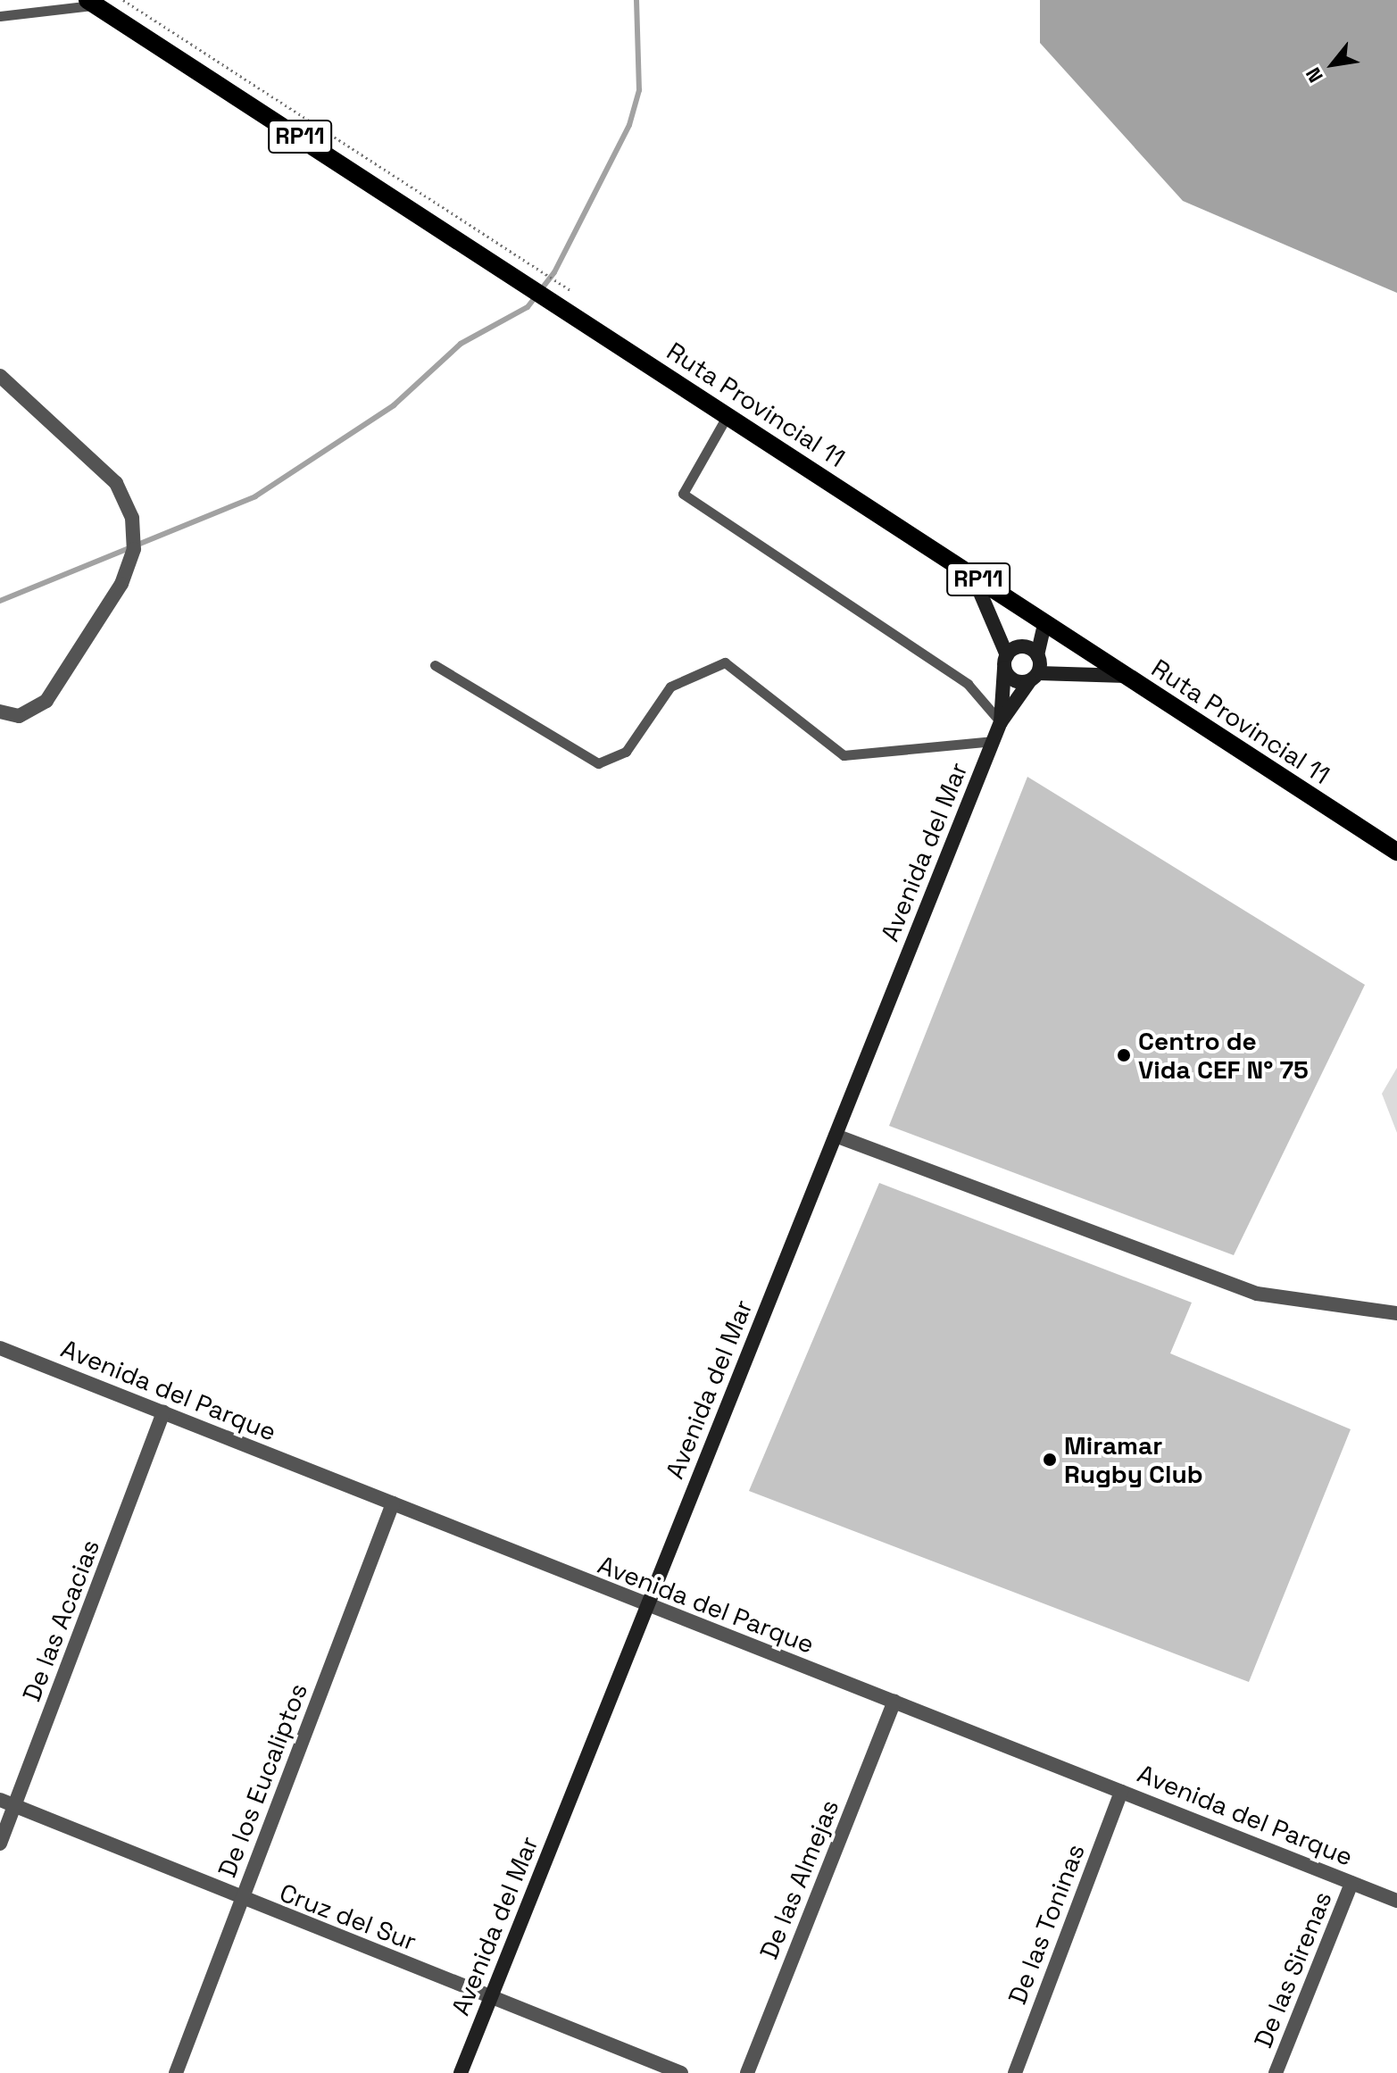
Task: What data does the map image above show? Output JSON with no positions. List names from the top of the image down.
{
  "streets": {
    "main road": ["RP11", "Ruta Provincial 11", "Avenida del Mar"],
    "street": [
      "Avenida del Parque",
      "De las Acacias",
      "De los Eucaliptos",
      "De las Almejas",
      "Cruz del Sur",
      "De las Toninas",
      "De las Sirenas"
    ]
  },
  "crossings": [
    ["Ruta Provincial 11", "Avenida del Mar"],
    ["Avenida del Mar", "Avenida del Parque"],
    ["Avenida del Mar", "Cruz del Sur"],
    ["Avenida del Parque", "De las Acacias"],
    ["Avenida del Parque", "De los Eucaliptos"],
    ["Avenida del Parque", "De las Almejas"],
    ["Avenida del Parque", "De las Toninas"],
    ["Avenida del Parque", "De las Sirenas"],
    ["De las Acacias", "Cruz del Sur"],
    ["De los Eucaliptos", "Cruz del Sur"]
  ],
  "places": ["Centro de Vida CEF N° 75", "Miramar Rugby Club"],
  "north": "bottom left"
}
